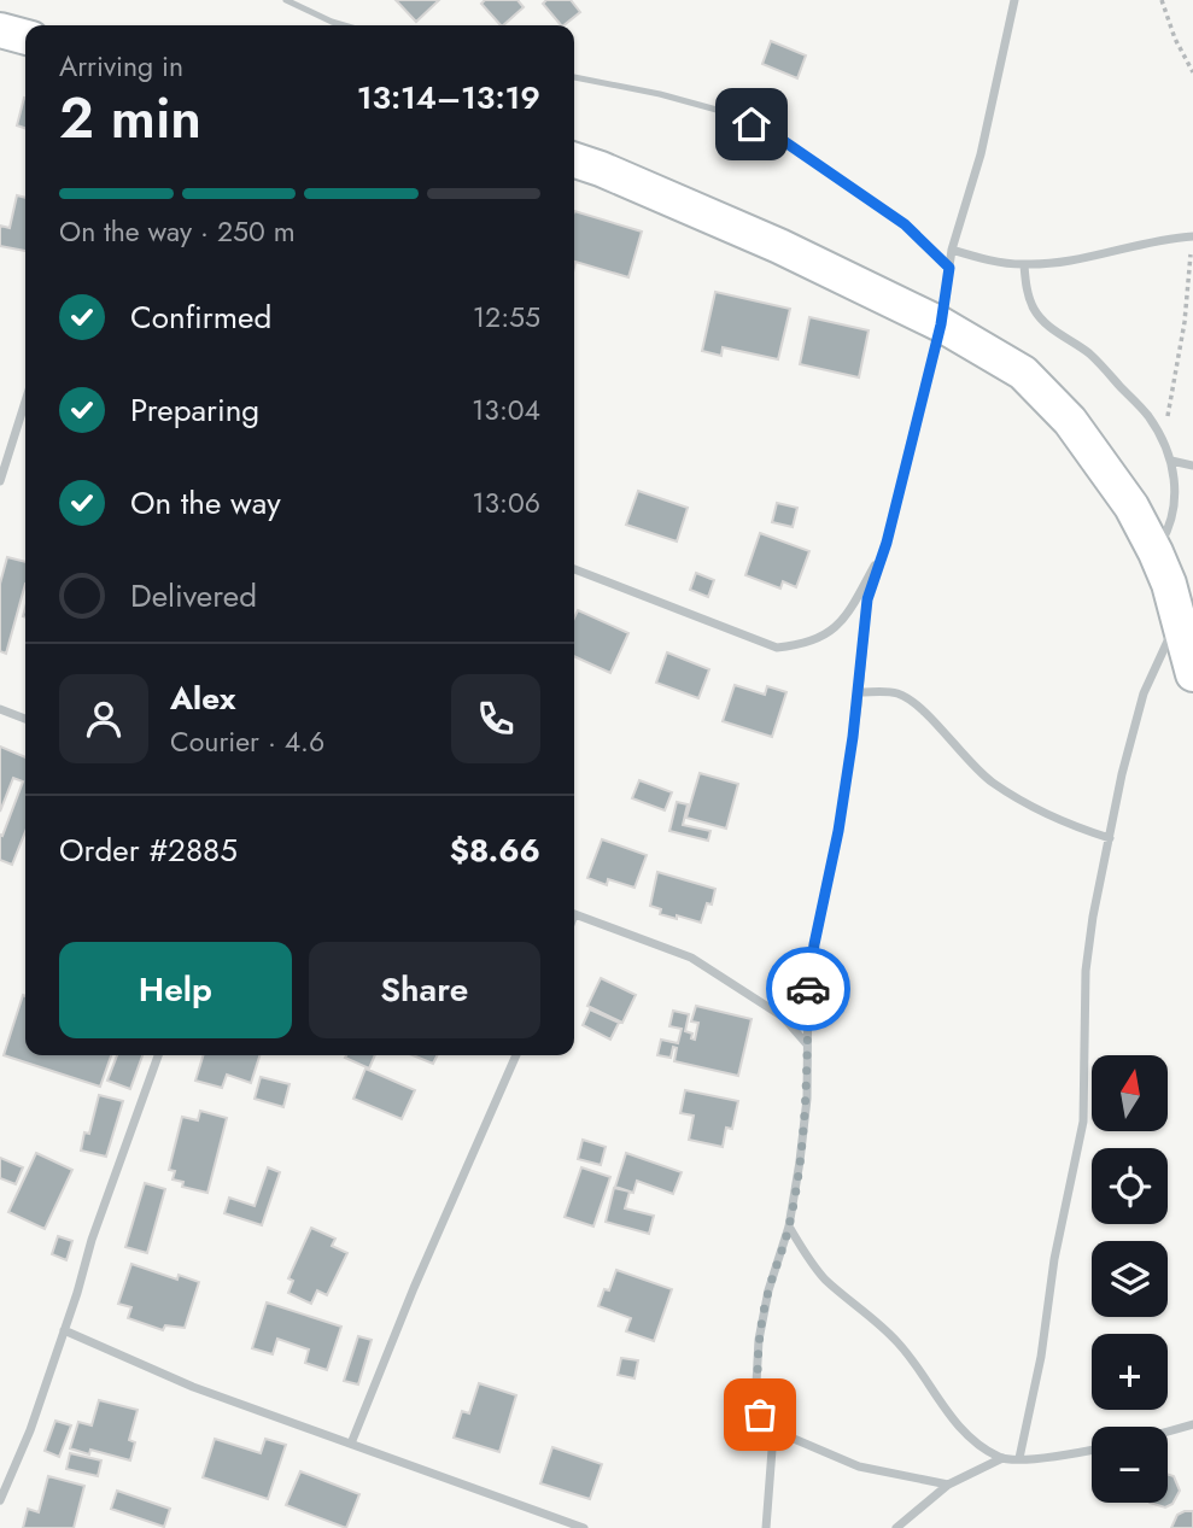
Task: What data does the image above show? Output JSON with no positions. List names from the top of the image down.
{
  "north": "top",
  "page": {
    "heading": ["2 min", "Arriving in", "13:14–13:19"],
    "panel": [
      "Alex",
      "Courier · 4.6",
      "Order #2885",
      "$8.66"
    ],
    "bar": "On the way · 250 m",
    "list": [
      ["Confirmed", "12:55"],
      ["Preparing", "13:04"],
      ["On the way", "13:06"],
      "Delivered"
    ],
    "buttons": ["Help", "Share"],
    "map_buttons": ["+", "−"]
  }
}
